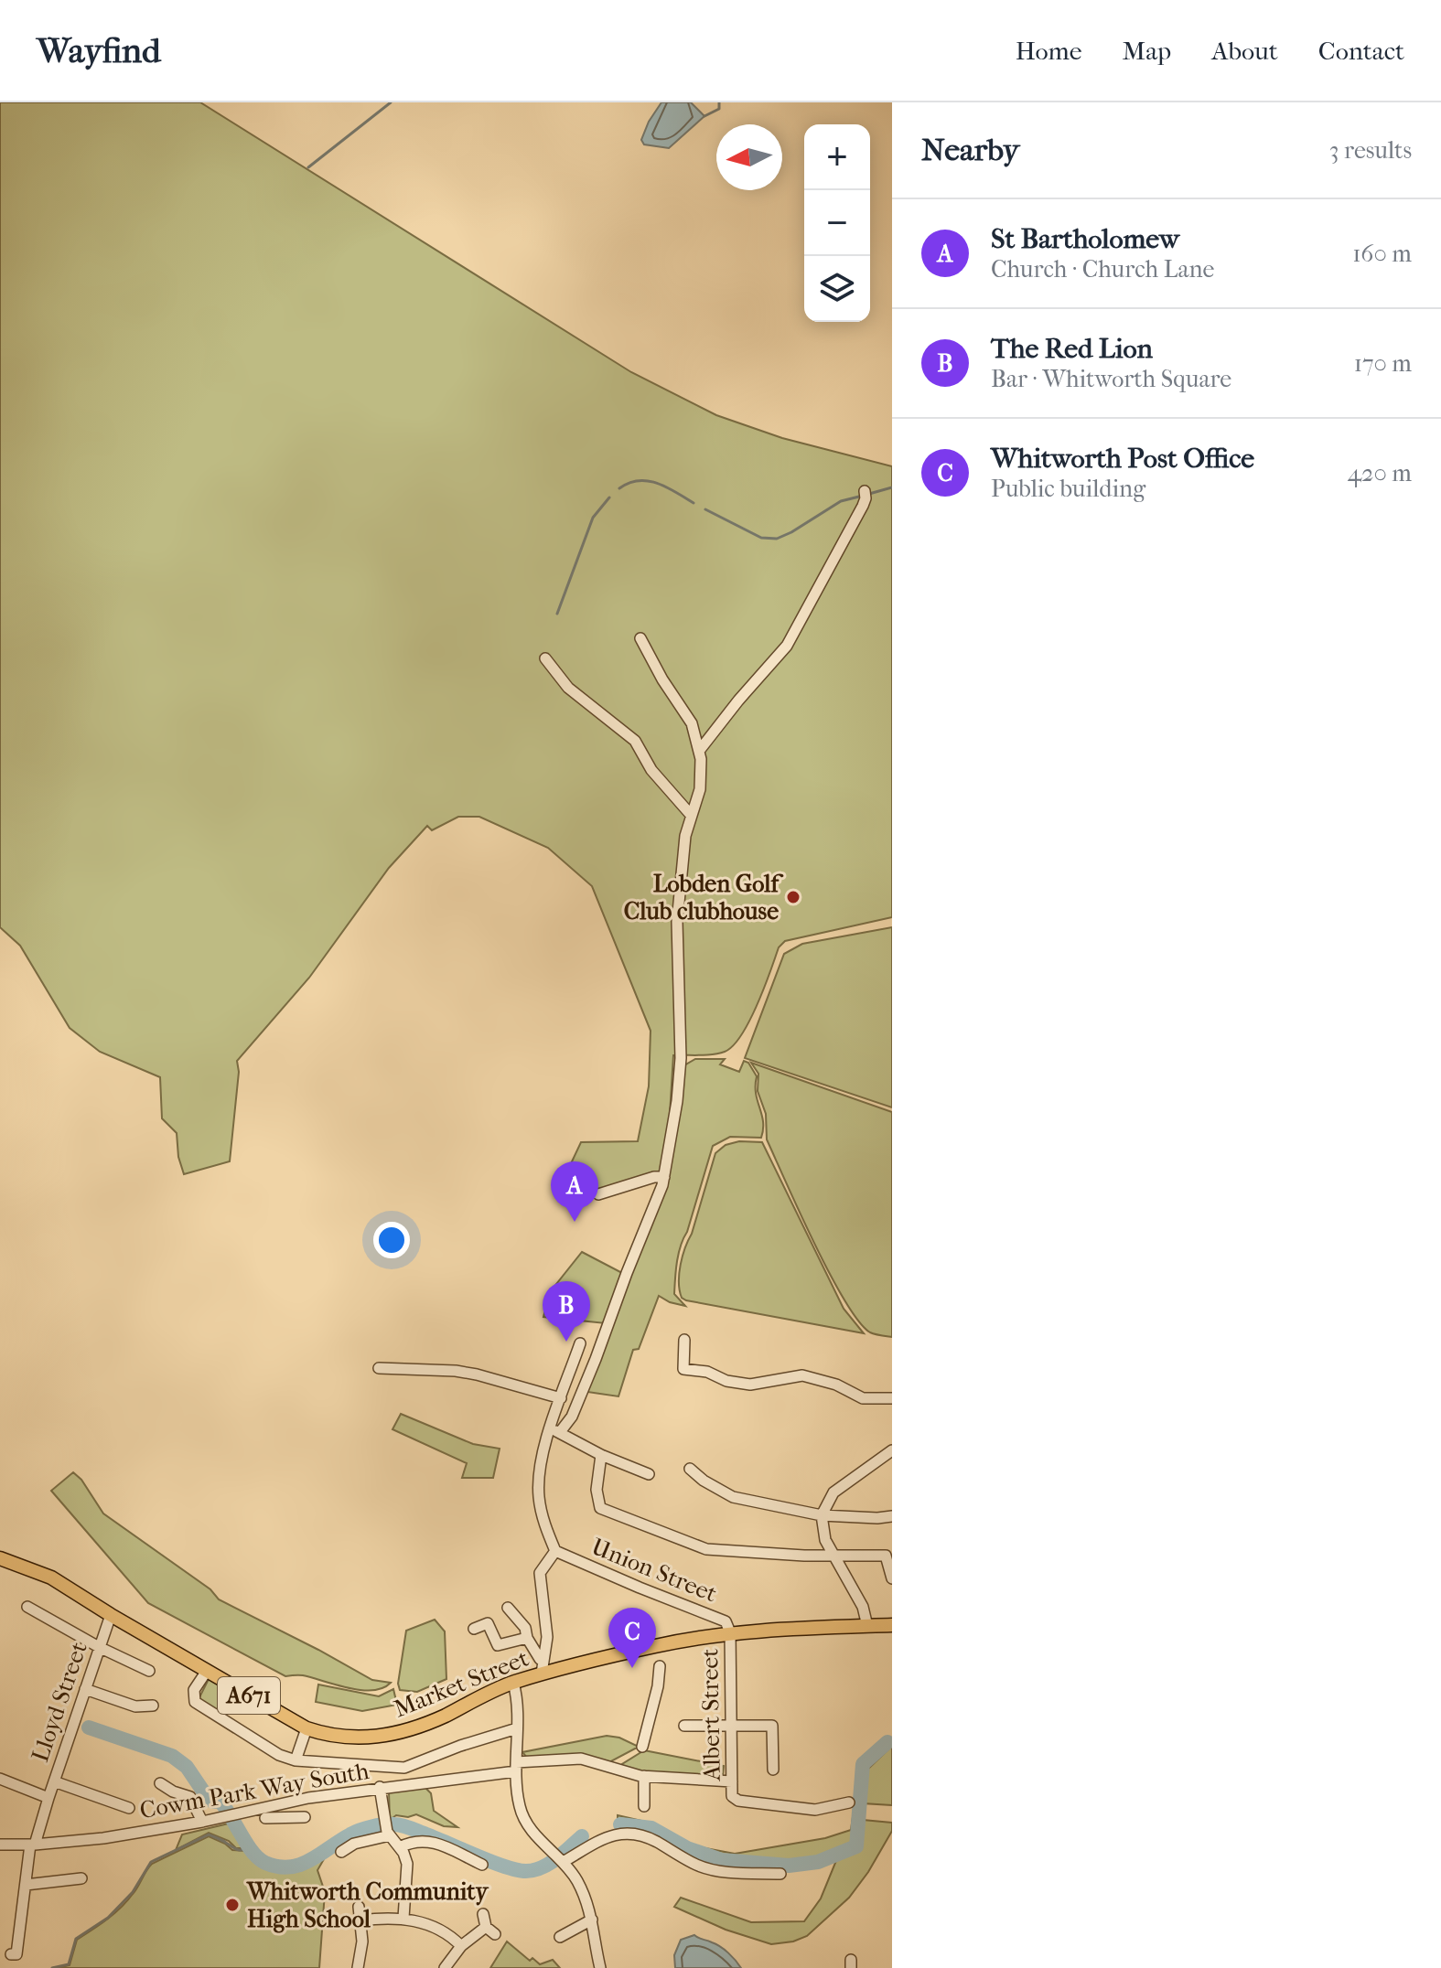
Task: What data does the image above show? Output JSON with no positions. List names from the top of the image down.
{
  "streets": {
    "main road": ["Market Street", "A671"],
    "street": [
      "Union Street",
      "Lloyd Street",
      "Albert Street",
      "Cowm Park Way South"
    ]
  },
  "crossings": [
    ["Union Street", "Market Street"],
    ["Union Street", "Albert Street"],
    ["Market Street", "Lloyd Street"],
    ["Market Street", "Albert Street"],
    ["Lloyd Street", "Cowm Park Way South"],
    ["Albert Street", "Cowm Park Way South"]
  ],
  "places": ["Lobden Golf Club clubhouse", "Whitworth Community High School"],
  "north": "left",
  "page": {
    "header": "Wayfind",
    "nav": [
      "Home",
      "Map",
      "About",
      "Contact"
    ],
    "heading": ["Nearby", "3 results"],
    "map_buttons": ["+", "−"],
    "list": [
      {
        "mark": "A",
        "name": "St Bartholomew",
        "note": "Church · Church Lane",
        "value": "160 m"
      },
      {
        "mark": "B",
        "name": "The Red Lion",
        "note": "Bar · Whitworth Square",
        "value": "170 m"
      },
      {
        "mark": "C",
        "name": "Whitworth Post Office",
        "note": "Public building",
        "value": "420 m"
      }
    ],
    "pins": ["A", "B", "C"]
  }
}
